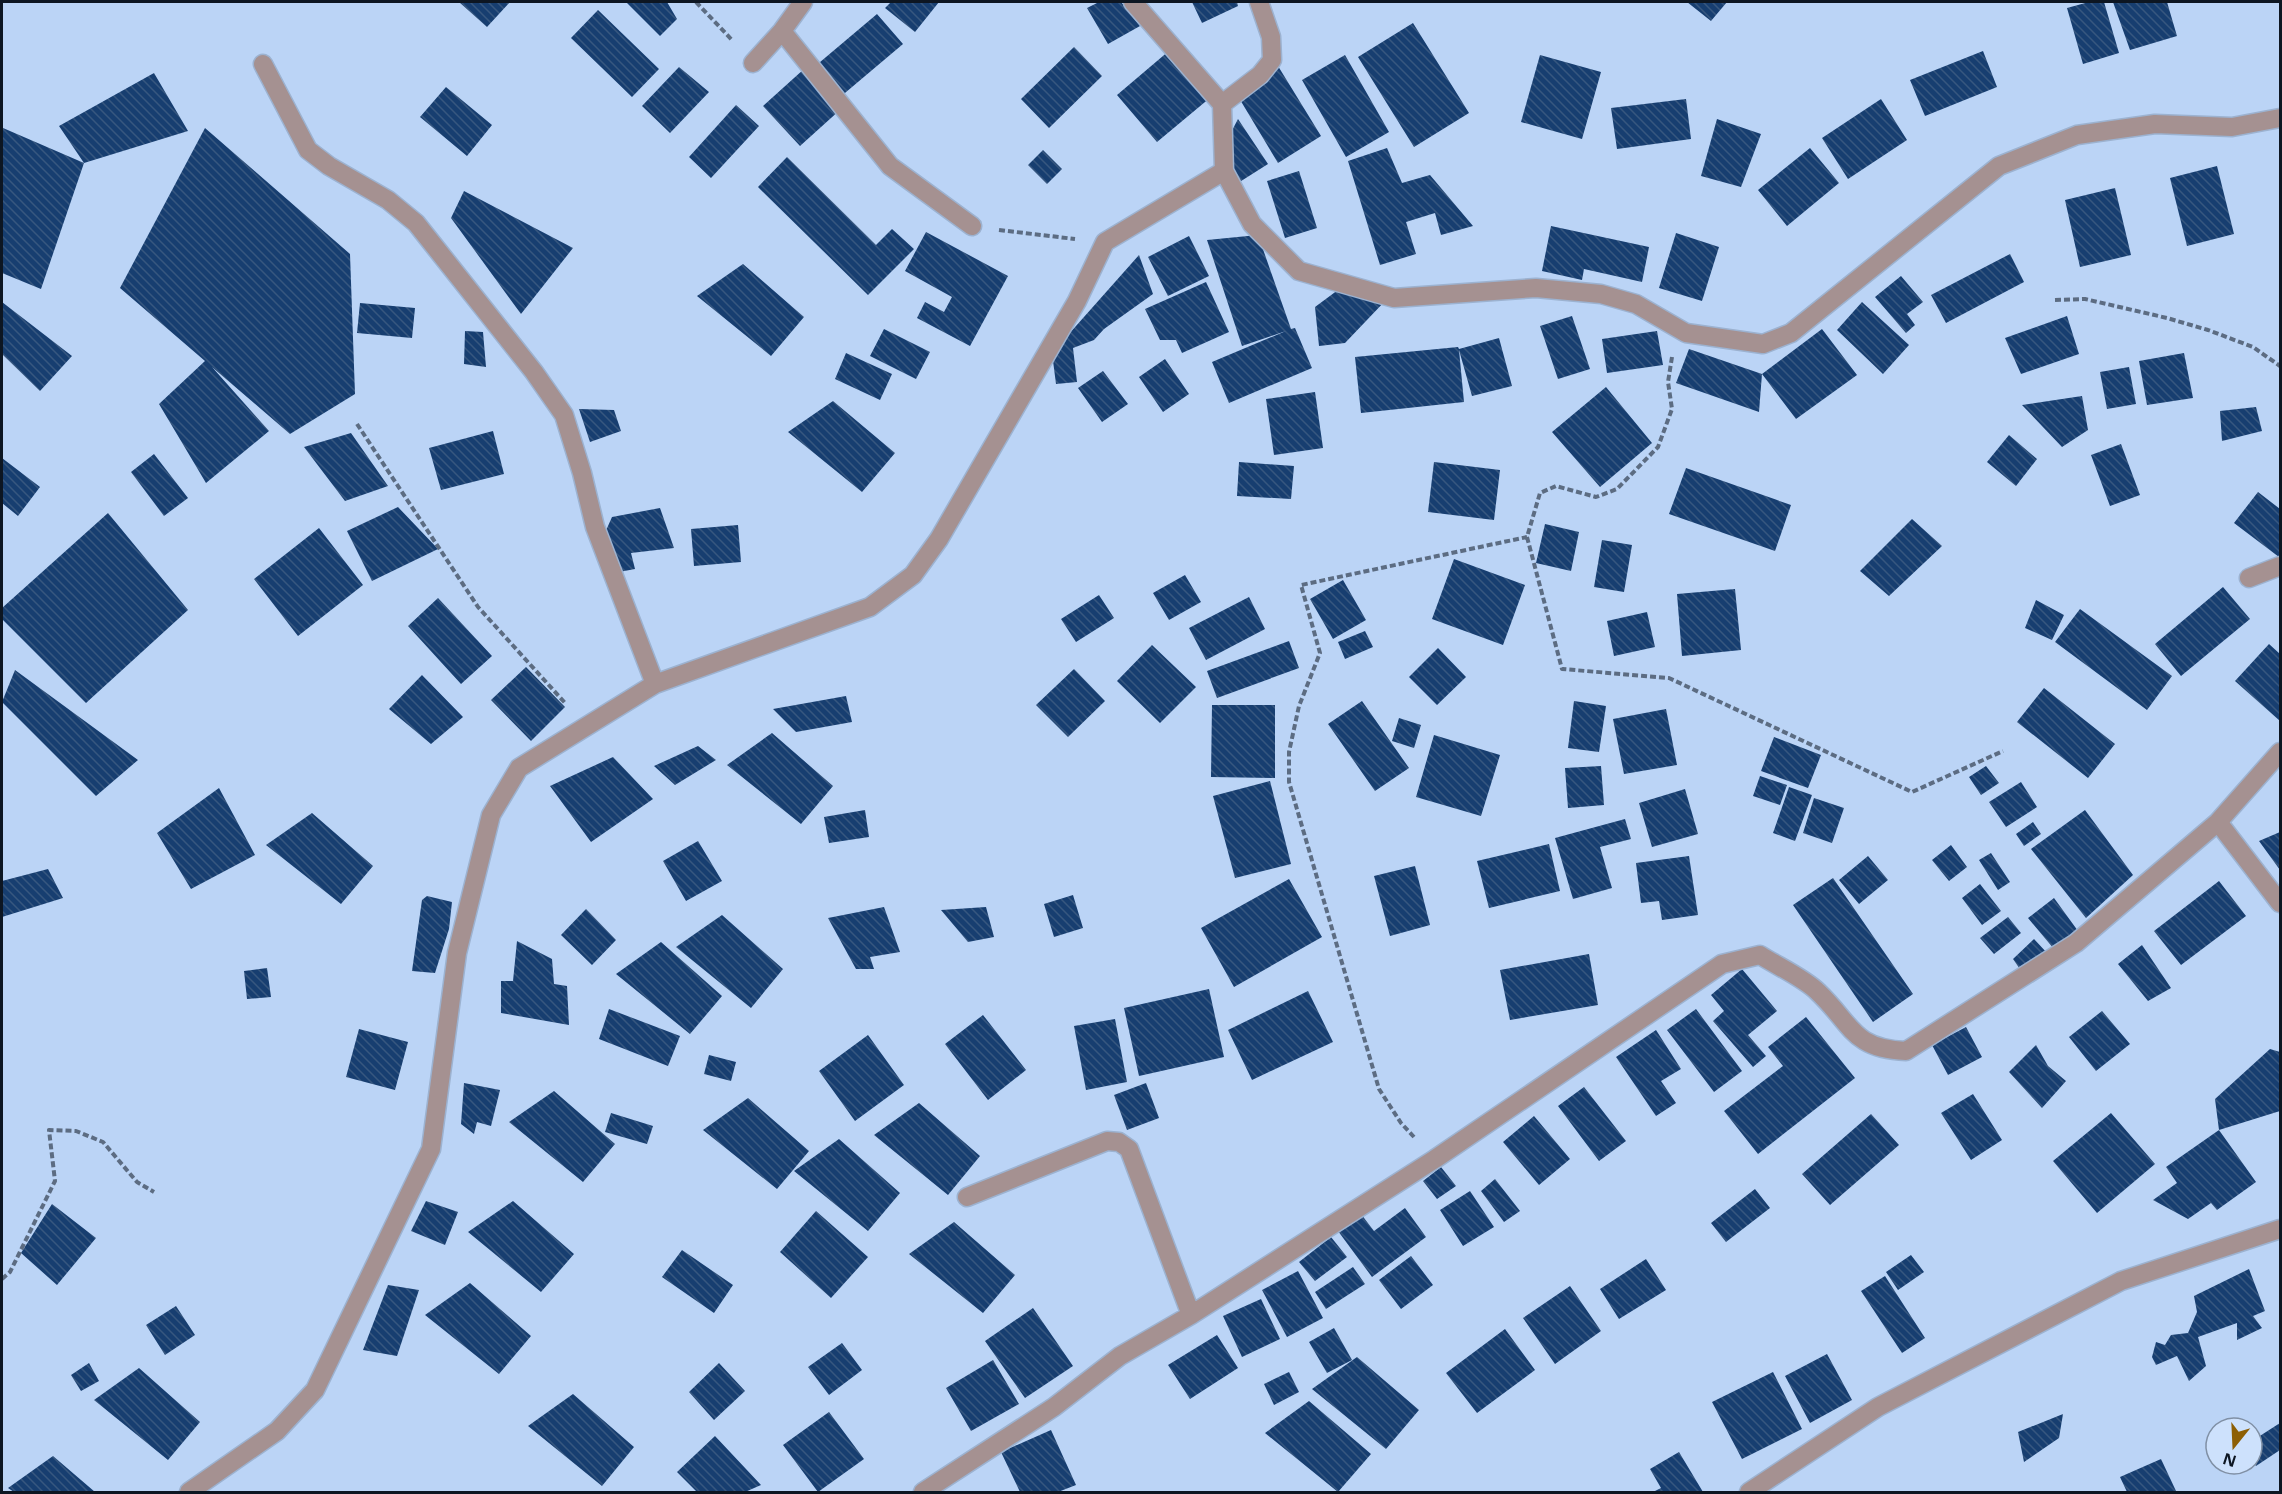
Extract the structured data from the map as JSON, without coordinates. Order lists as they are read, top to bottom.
{
  "north": "bottom"
}
